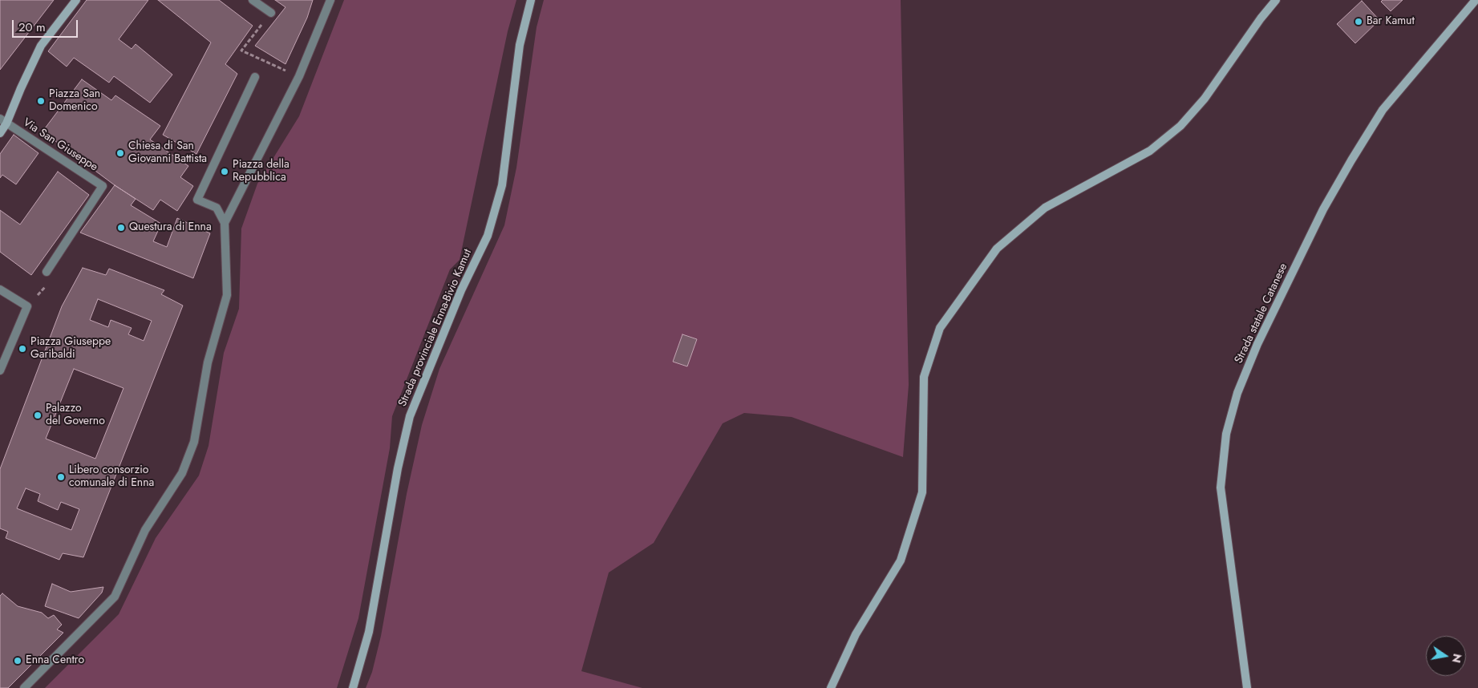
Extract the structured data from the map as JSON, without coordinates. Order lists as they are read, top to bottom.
{
  "streets": {
    "main road": ["Strada statale Catanese", "Strada provinciale Enna-Bivio Kamut"],
    "street": ["Via San Giuseppe"]
  },
  "places": [
    "Bar Kamut",
    "Piazza San Domenico",
    "Chiesa di San Giovanni Battista",
    "Piazza della Repubblica",
    "Questura di Enna",
    "Piazza Giuseppe Garibaldi",
    "Palazzo del Governo",
    "Libero consorzio comunale di Enna",
    "Enna Centro"
  ],
  "scale_bar": "20 m",
  "north": "right"
}
